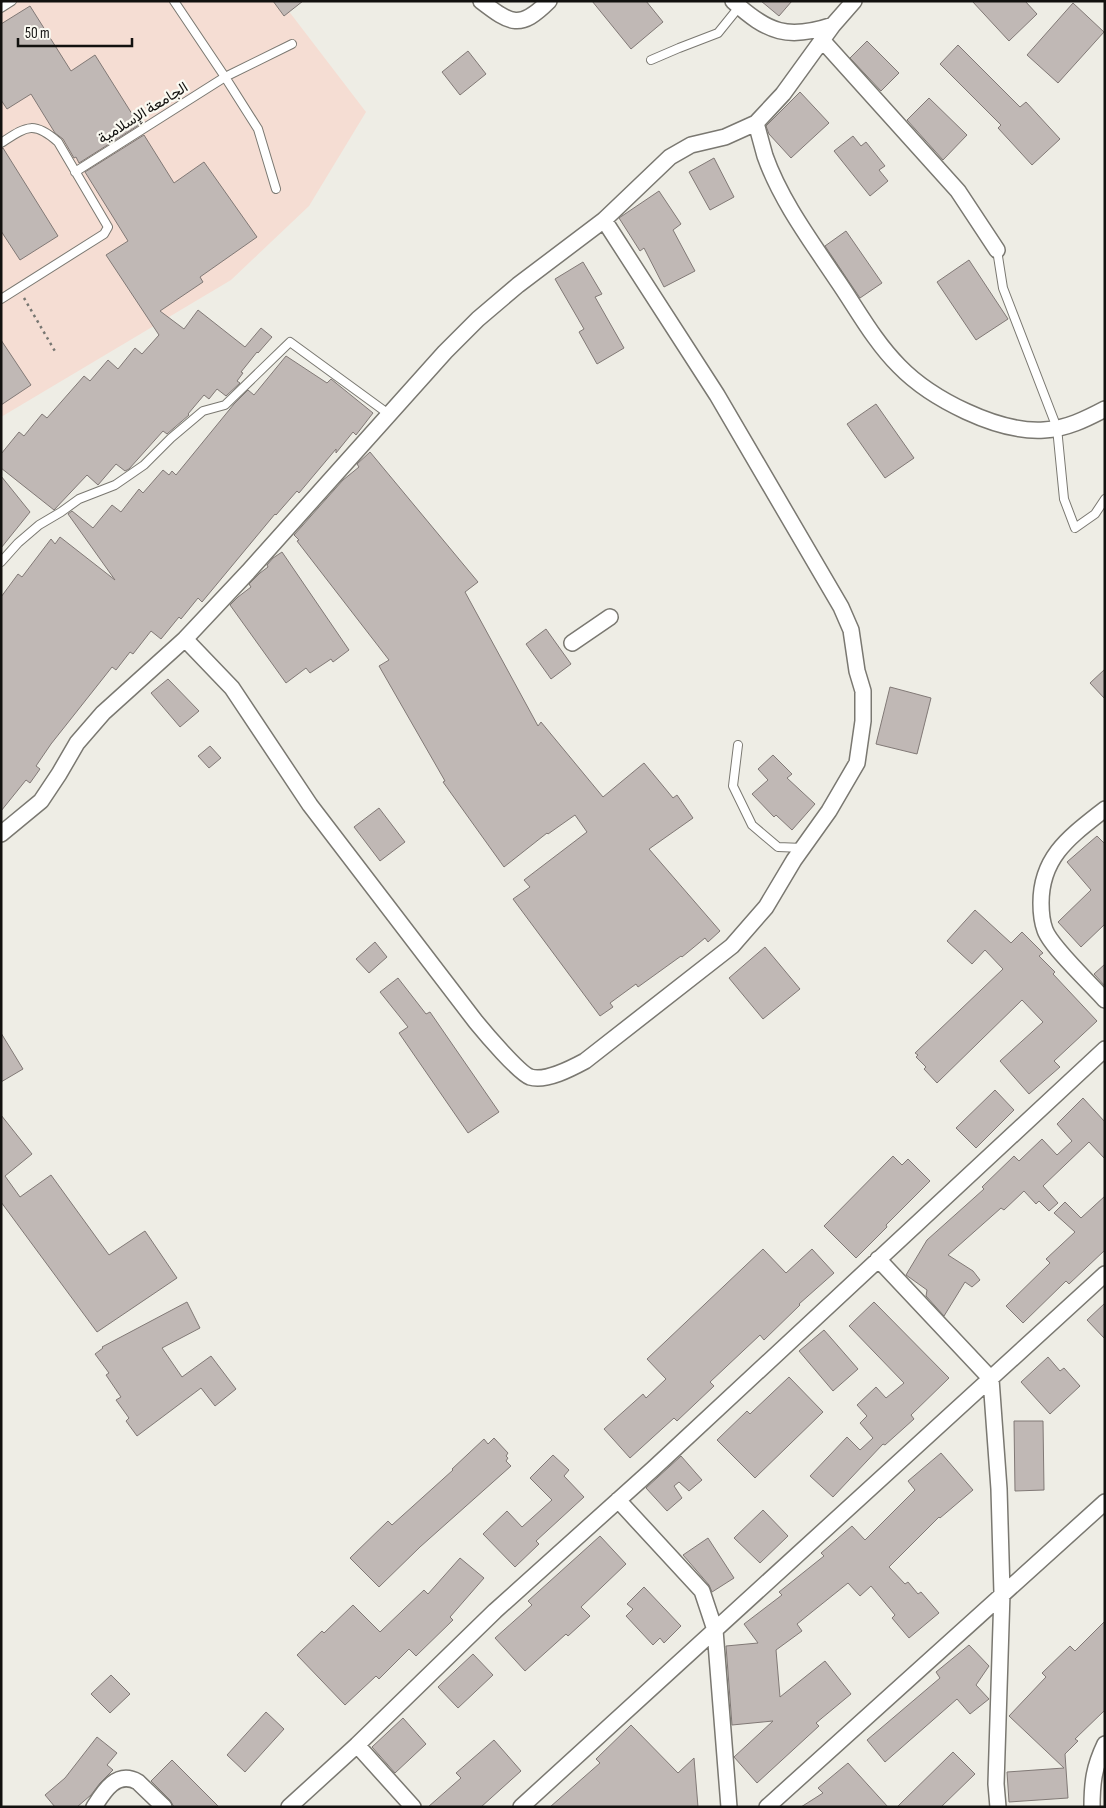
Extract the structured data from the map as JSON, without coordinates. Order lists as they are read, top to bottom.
{
  "streets": {
    "lane": ["الجامعة الإسلامية"]
  },
  "scale_bar": "50 m"
}
